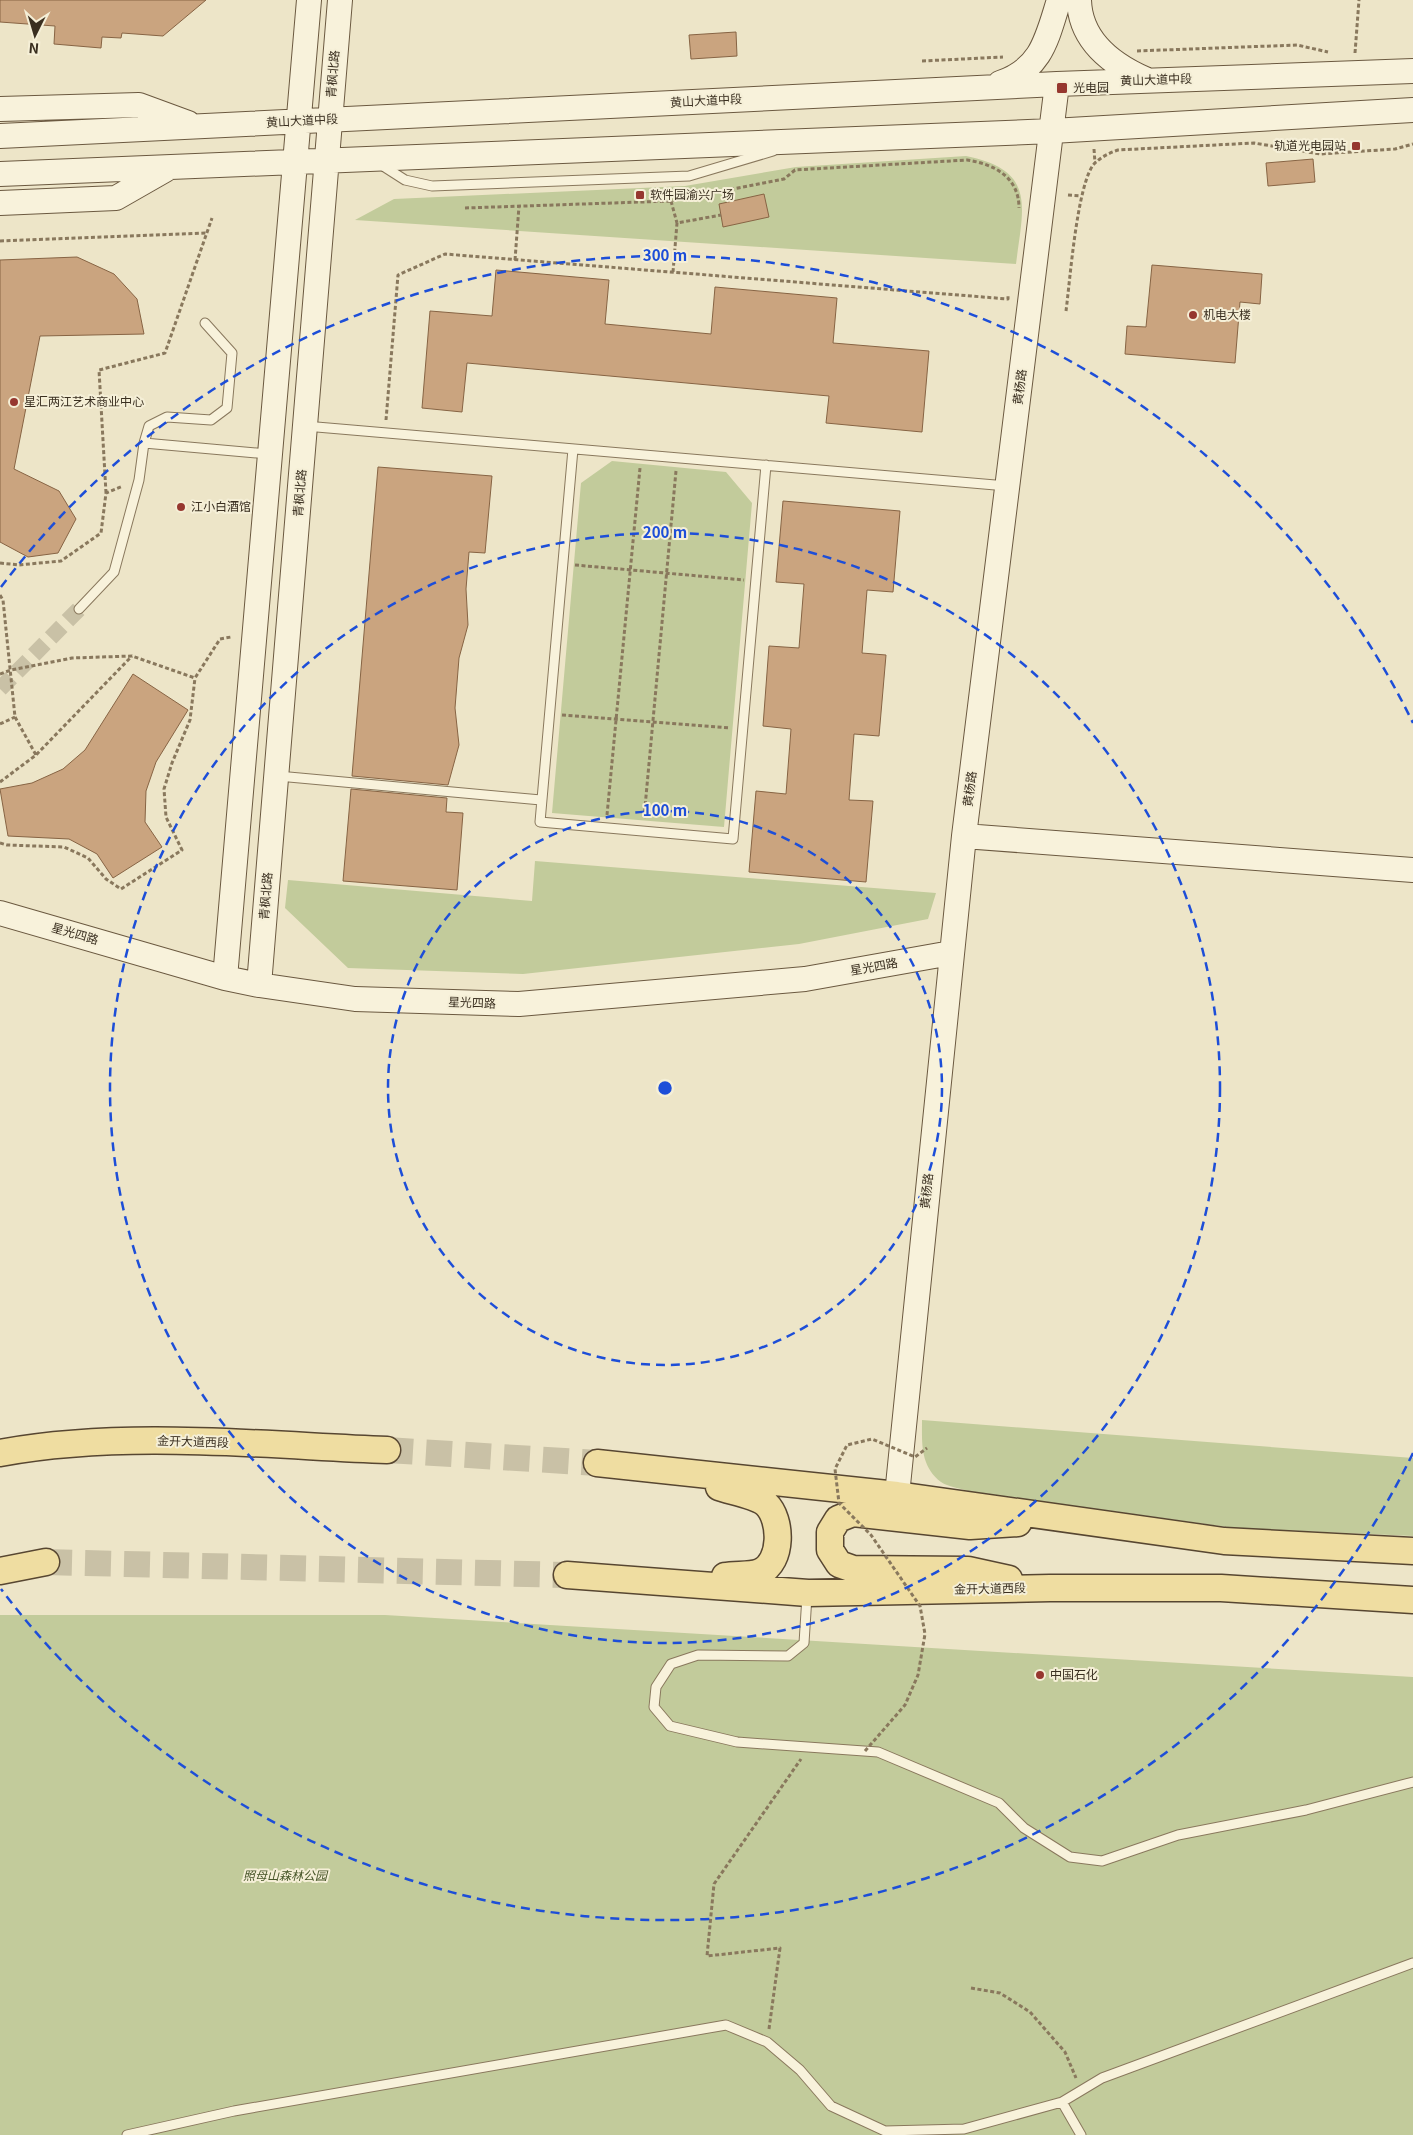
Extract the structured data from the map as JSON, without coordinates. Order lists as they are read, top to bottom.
{
  "streets": {
    "main road": ["金开大道西段"],
    "street": [
      "青枫北路",
      "黄山大道中段",
      "黄杨路",
      "星光四路"
    ]
  },
  "crossings": [
    ["青枫北路", "黄山大道中段"],
    ["青枫北路", "星光四路"],
    ["黄山大道中段", "黄杨路"],
    ["黄杨路", "星光四路"]
  ],
  "parks": ["照母山森林公园"],
  "places": {
    "transit": ["光电园", "轨道光电园站", "软件园渝兴广场"],
    "other": [
      "机电大楼",
      "星汇两江艺术商业中心",
      "江小白酒馆",
      "中国石化"
    ]
  },
  "north": "bottom",
  "rings": ["300 m", "200 m", "100 m"]
}
